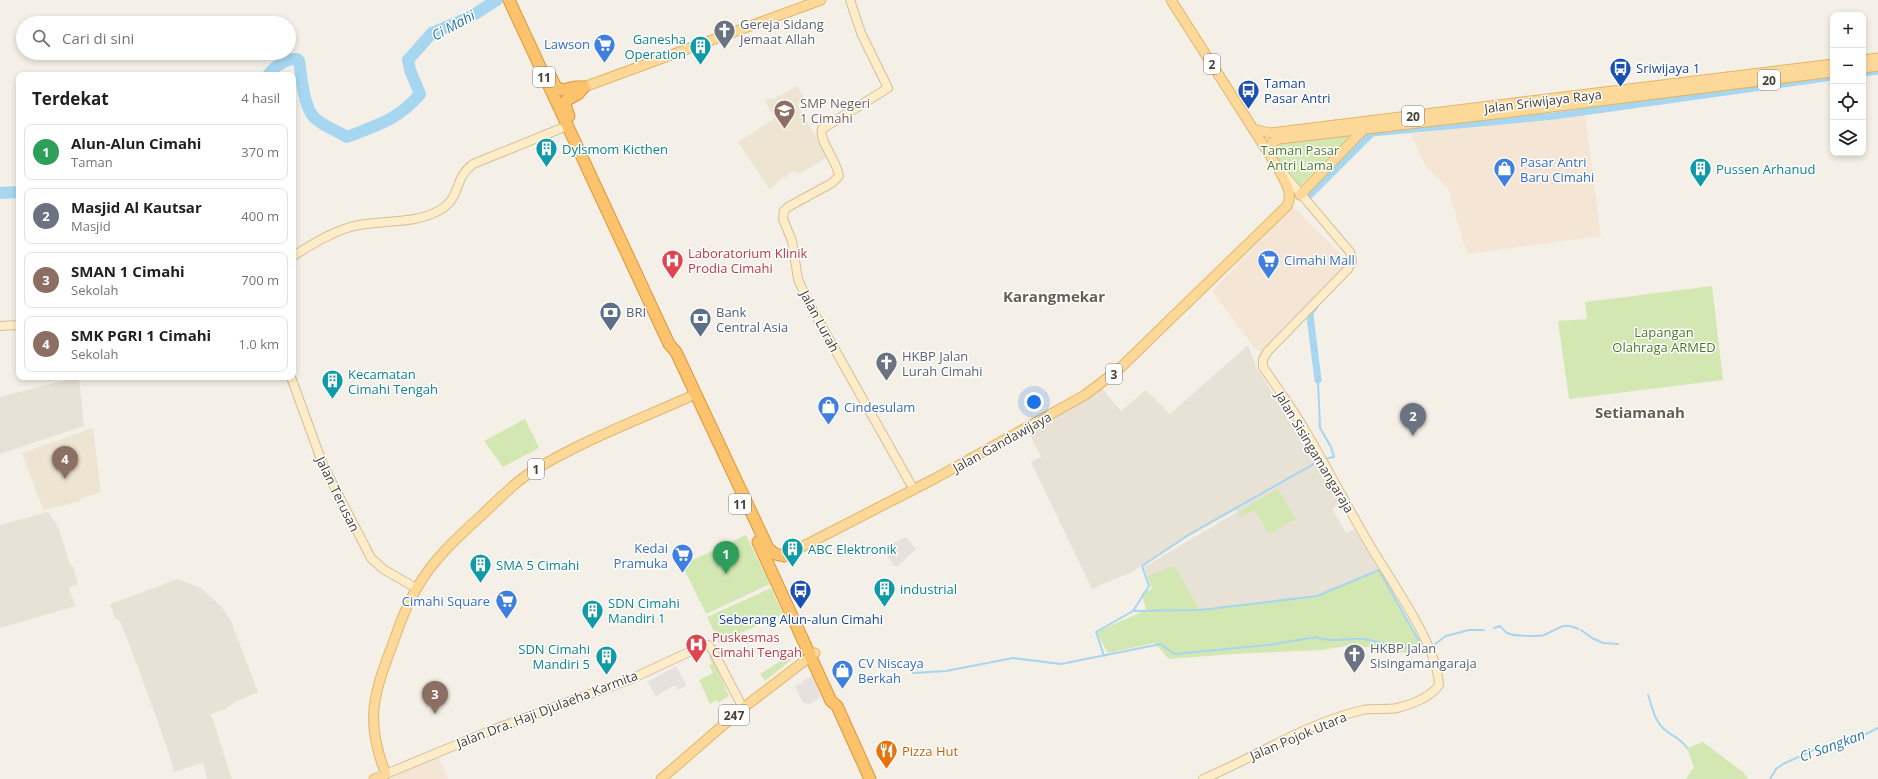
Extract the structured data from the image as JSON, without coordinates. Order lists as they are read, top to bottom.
{
  "streets": {
    "highway": ["11"],
    "main road": [
      "2",
      "20",
      "Jalan Sriwijaya Raya",
      "Jalan Lurah",
      "3",
      "Jalan Gandawijaya",
      "Jalan Sisingamangaraja",
      "1",
      "Jalan Terusan",
      "Jalan Dra. Haji Djulaeha Karmita",
      "247",
      "Jalan Pojok Utara"
    ]
  },
  "crossings": [
    ["2", "Jalan Sriwijaya Raya"],
    ["2", "Jalan Gandawijaya"],
    ["2", "Jalan Sisingamangaraja"],
    ["11", "Jalan Gandawijaya"],
    ["11", "1"],
    ["11", "247"],
    ["Jalan Lurah", "Jalan Gandawijaya"],
    ["Jalan Gandawijaya", "Jalan Sisingamangaraja"],
    ["Jalan Sisingamangaraja", "Jalan Pojok Utara"],
    ["1", "Jalan Terusan"],
    ["1", "Jalan Dra. Haji Djulaeha Karmita"],
    ["Jalan Dra. Haji Djulaeha Karmita", "247"]
  ],
  "districts": ["Karangmekar", "Setiamanah"],
  "water": ["Ci Mahi", "Ci Sangkan"],
  "parks": ["Taman Pasar Antri Lama", "Lapangan Olahraga ARMED"],
  "places": {
    "church": ["Gereja Sidang Jemaat Allah", "HKBP Jalan Lurah Cimahi", "HKBP Jalan Sisingamangaraja"],
    "supermarket": [
      "Lawson",
      "Cimahi Mall",
      "Kedai Pramuka",
      "Cimahi Square"
    ],
    "building": [
      "Ganesha Operation",
      "Dylsmom Kicthen",
      "Pussen Arhanud",
      "Kecamatan Cimahi Tengah",
      "ABC Elektronik",
      "SMA 5 Cimahi",
      "industrial",
      "SDN Cimahi Mandiri 1",
      "SDN Cimahi Mandiri 5"
    ],
    "bus stop": ["Sriwijaya 1", "Taman Pasar Antri", "Seberang Alun-alun Cimahi"],
    "school or university": ["SMP Negeri 1 Cimahi"],
    "shop": ["Pasar Antri Baru Cimahi", "Cindesulam", "CV Niscaya Berkah"],
    "hospital": ["Laboratorium Klinik Prodia Cimahi", "Puskesmas Cimahi Tengah"],
    "bank": ["BRI", "Bank Central Asia"],
    "restaurant": ["Pizza Hut"]
  },
  "page": {
    "map_buttons": ["+", "−"],
    "search": "Cari di sini",
    "heading": ["Terdekat", "4 hasil"],
    "list": [
      {
        "mark": "1",
        "name": "Alun-Alun Cimahi",
        "note": "Taman",
        "value": "370 m"
      },
      {
        "mark": "2",
        "name": "Masjid Al Kautsar",
        "note": "Masjid",
        "value": "400 m"
      },
      {
        "mark": "3",
        "name": "SMAN 1 Cimahi",
        "note": "Sekolah",
        "value": "700 m"
      },
      {
        "mark": "4",
        "name": "SMK PGRI 1 Cimahi",
        "note": "Sekolah",
        "value": "1.0 km"
      }
    ],
    "pins": [
      "2",
      "4",
      "1",
      "3"
    ]
  }
}
